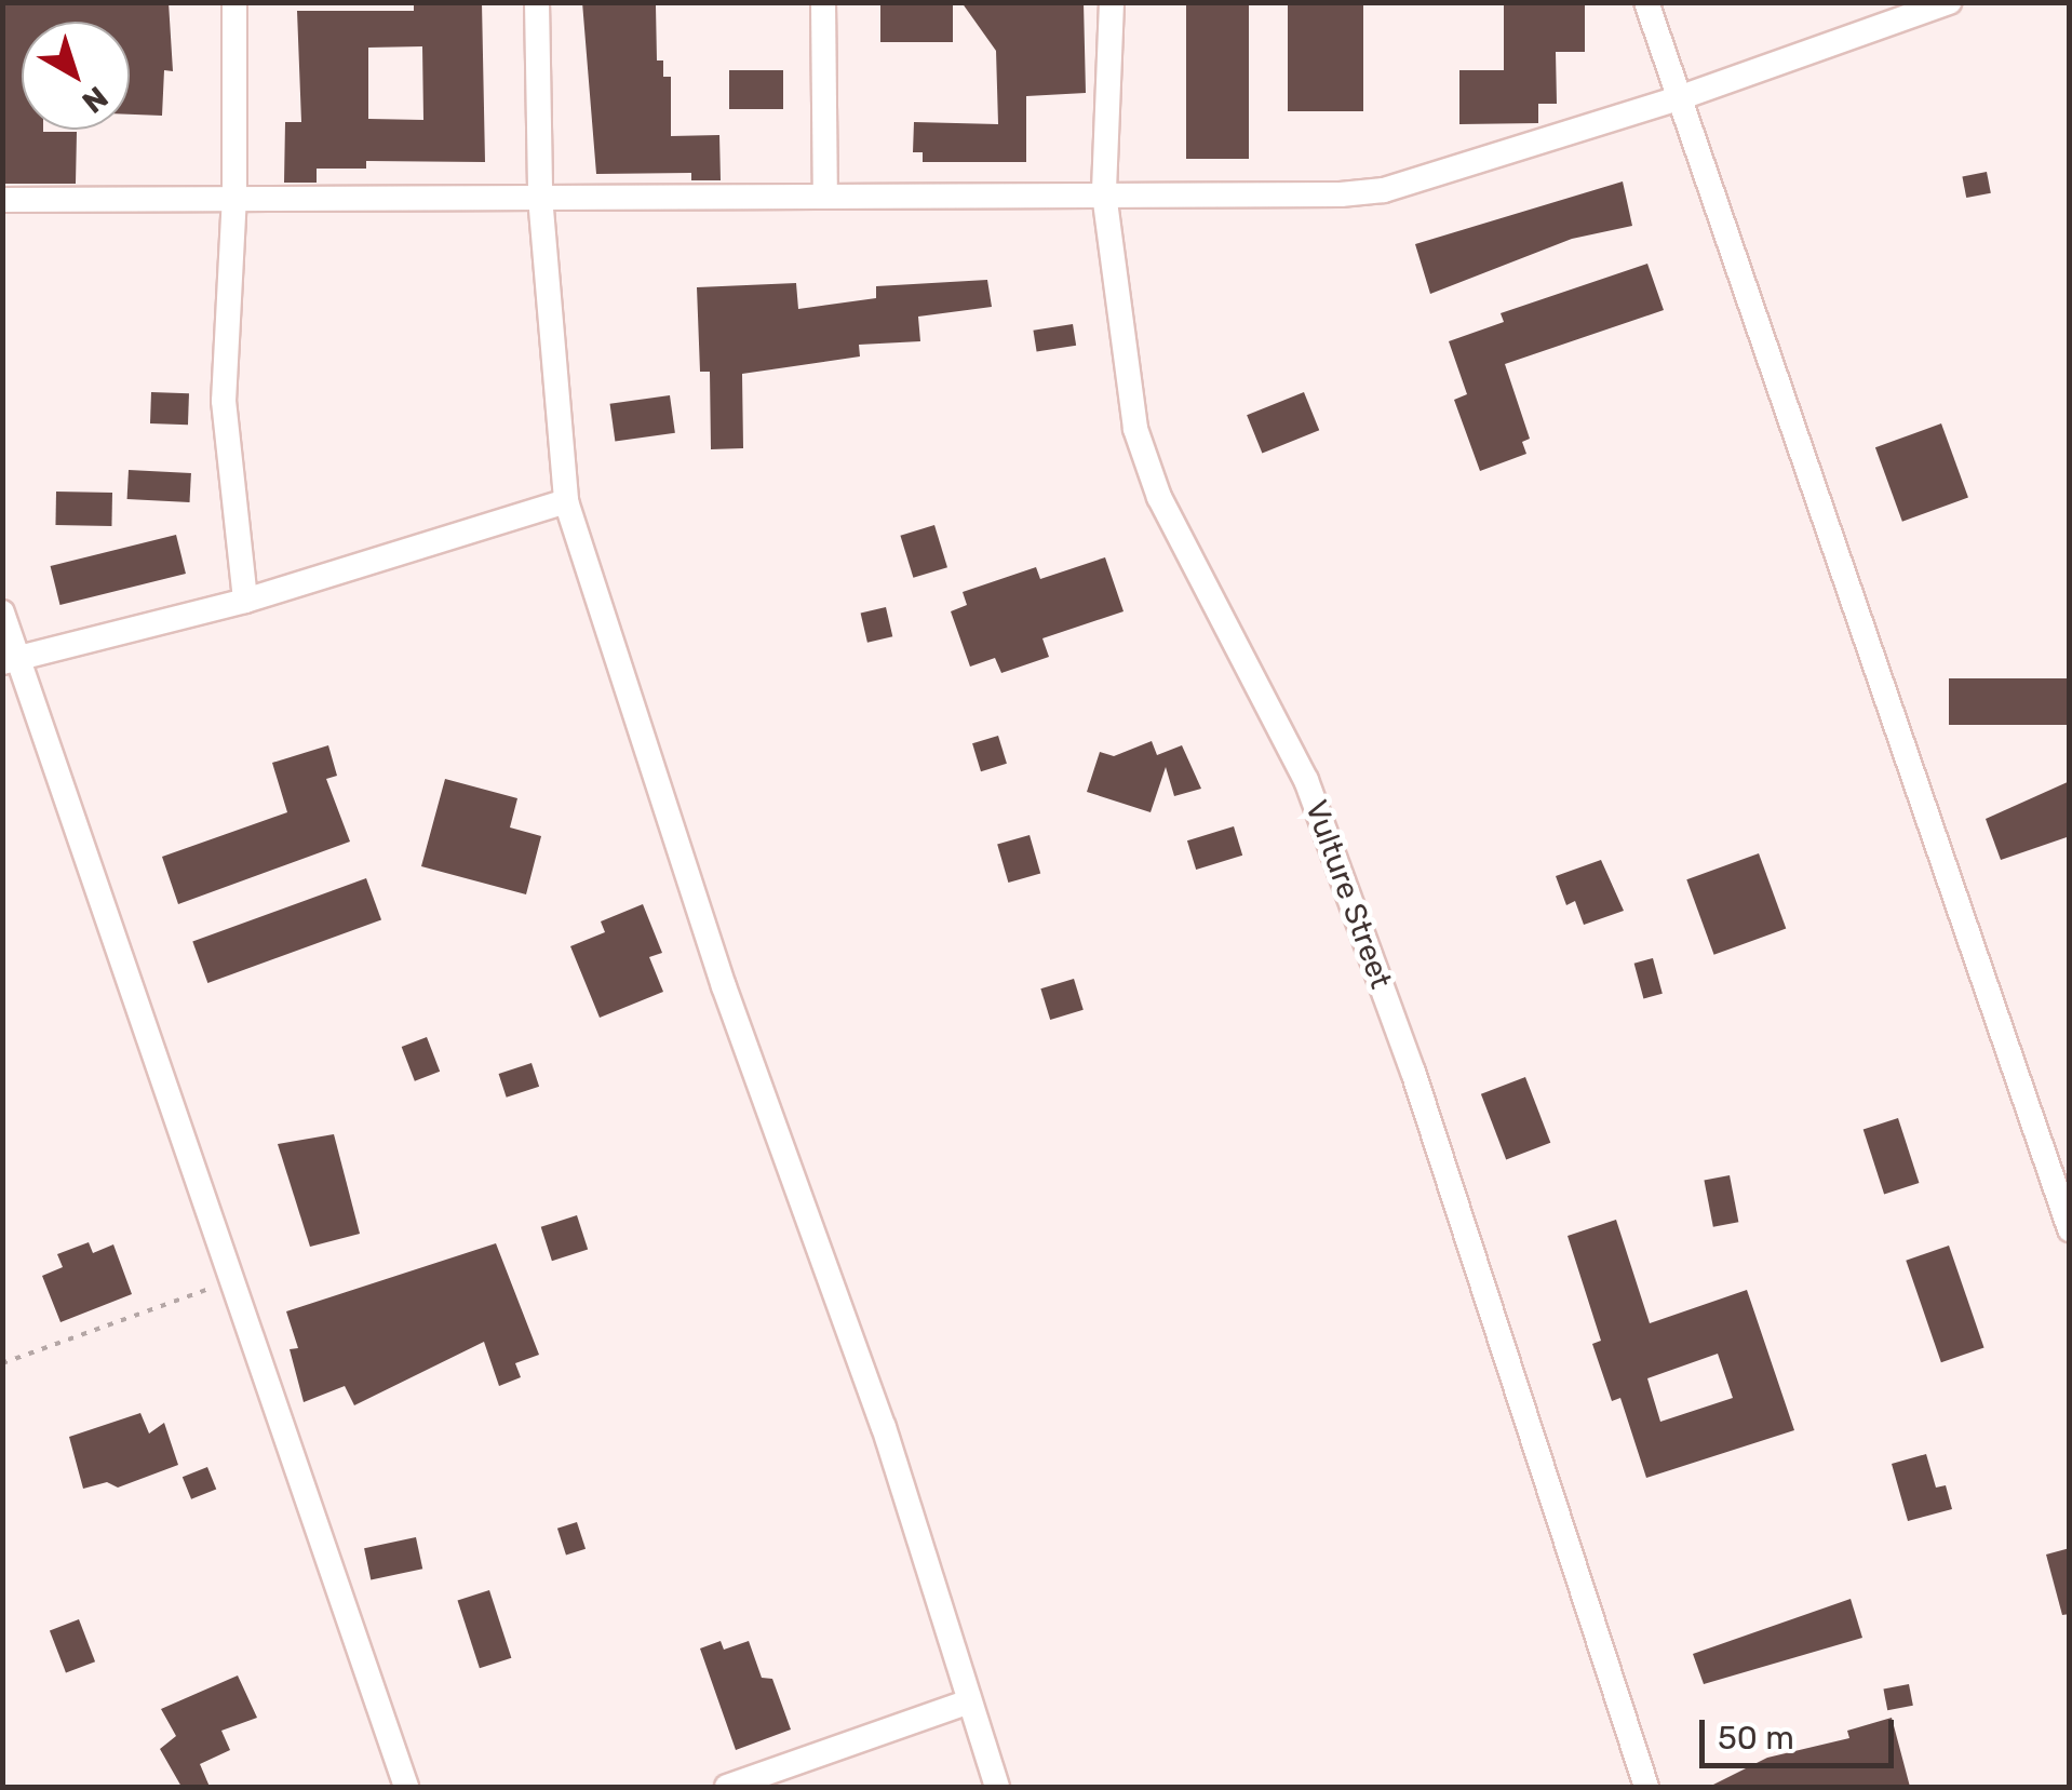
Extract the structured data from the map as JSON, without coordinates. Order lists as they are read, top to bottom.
{
  "streets": {
    "street": ["Vulture Street"]
  },
  "scale_bar": "50 m",
  "north": "bottom right"
}
